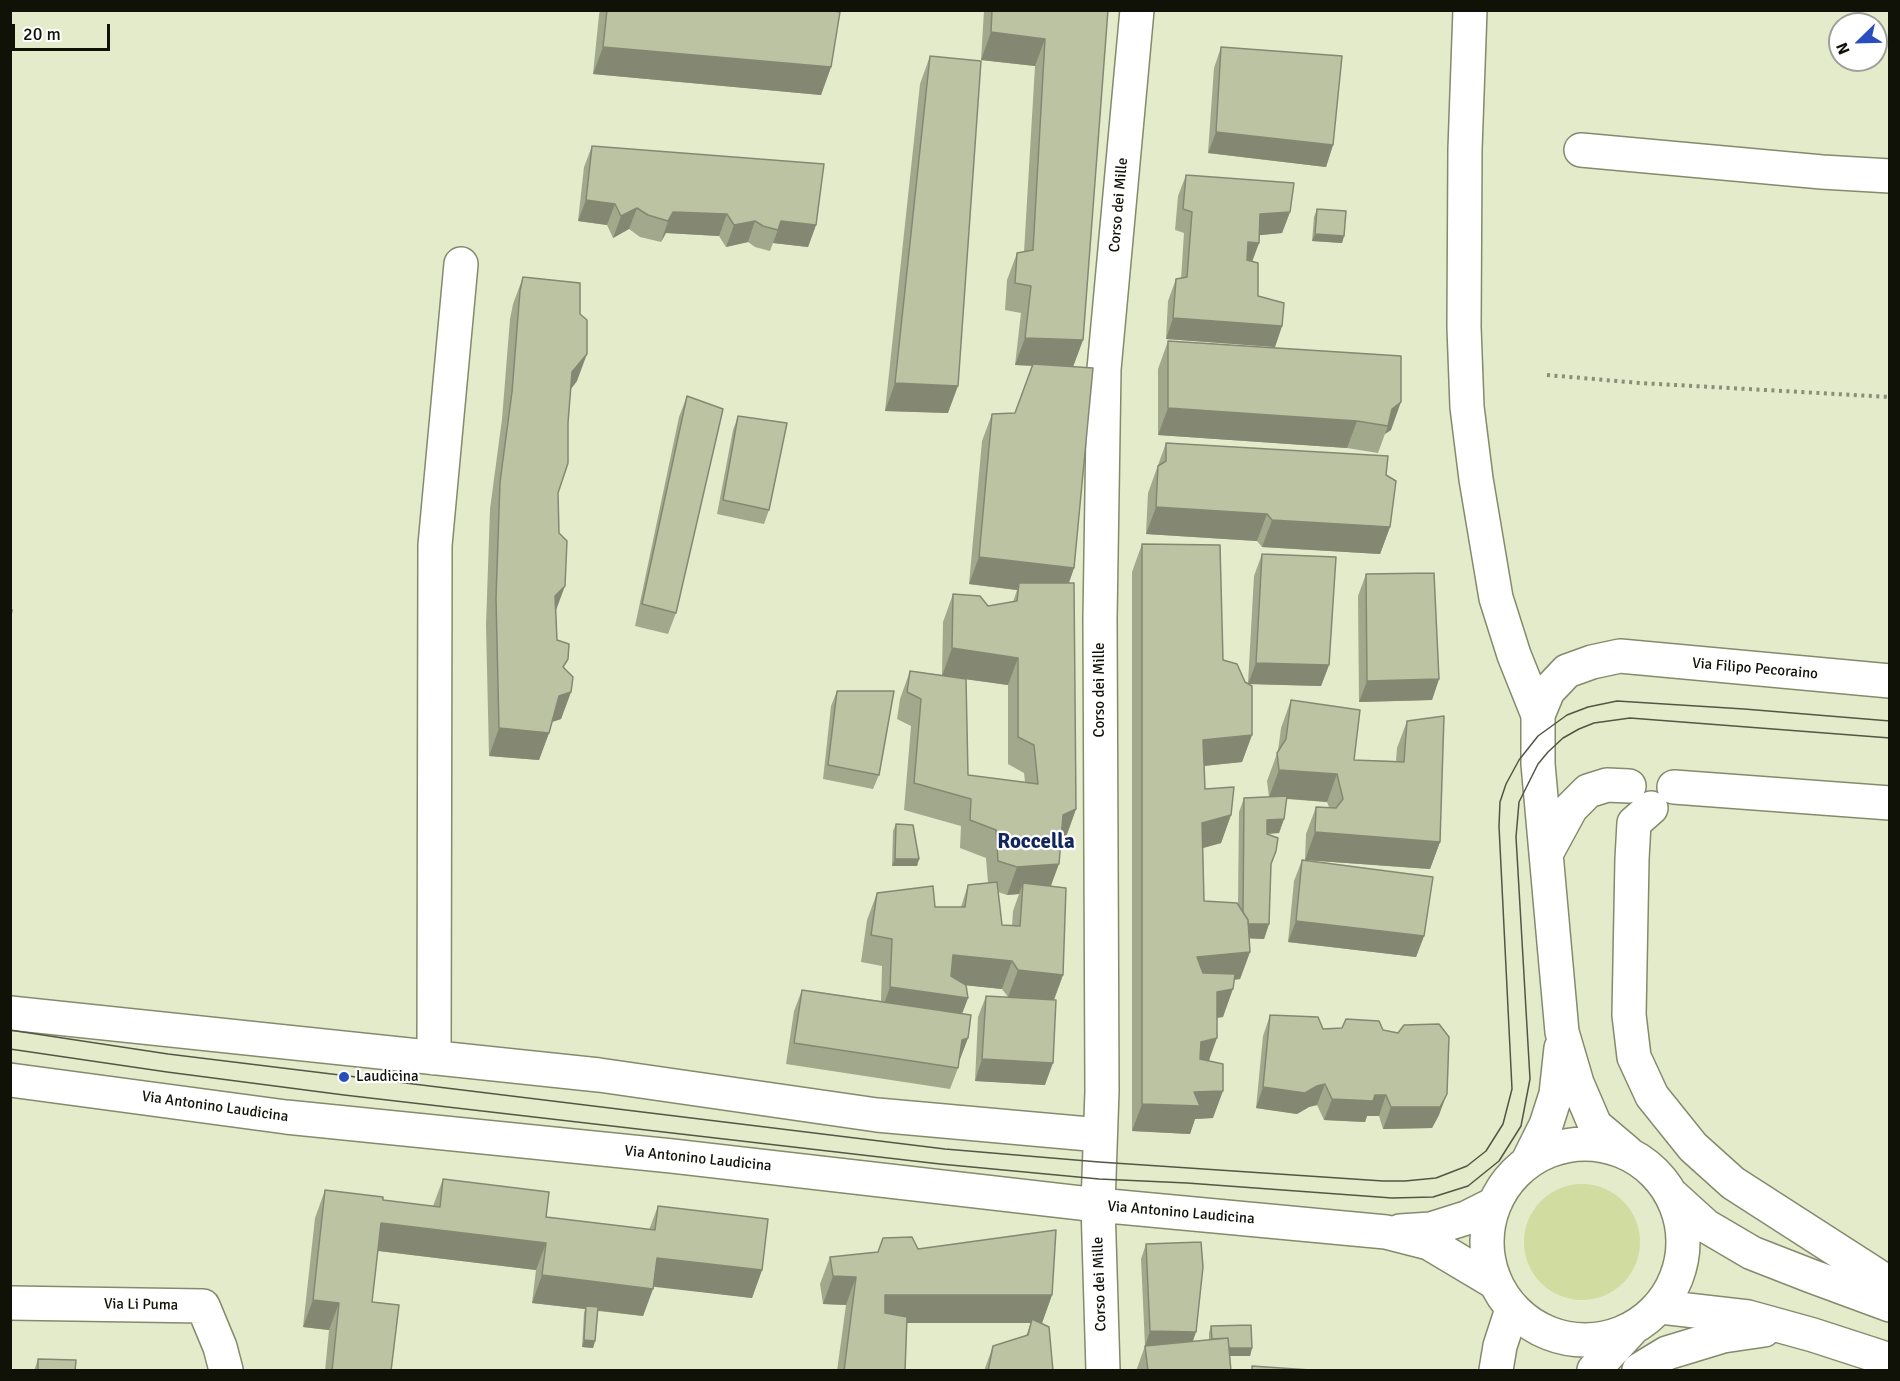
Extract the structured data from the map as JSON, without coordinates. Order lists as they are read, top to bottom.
{
  "streets": {
    "street": [
      "Corso dei Mille",
      "Via Filipo Pecoraino",
      "Via Antonino Laudicina",
      "Via Li Puma"
    ]
  },
  "crossings": [
    ["Corso dei Mille", "Via Antonino Laudicina"]
  ],
  "districts": ["Roccella"],
  "places": ["Laudicina"],
  "scale_bar": "20 m",
  "north": "bottom left"
}
